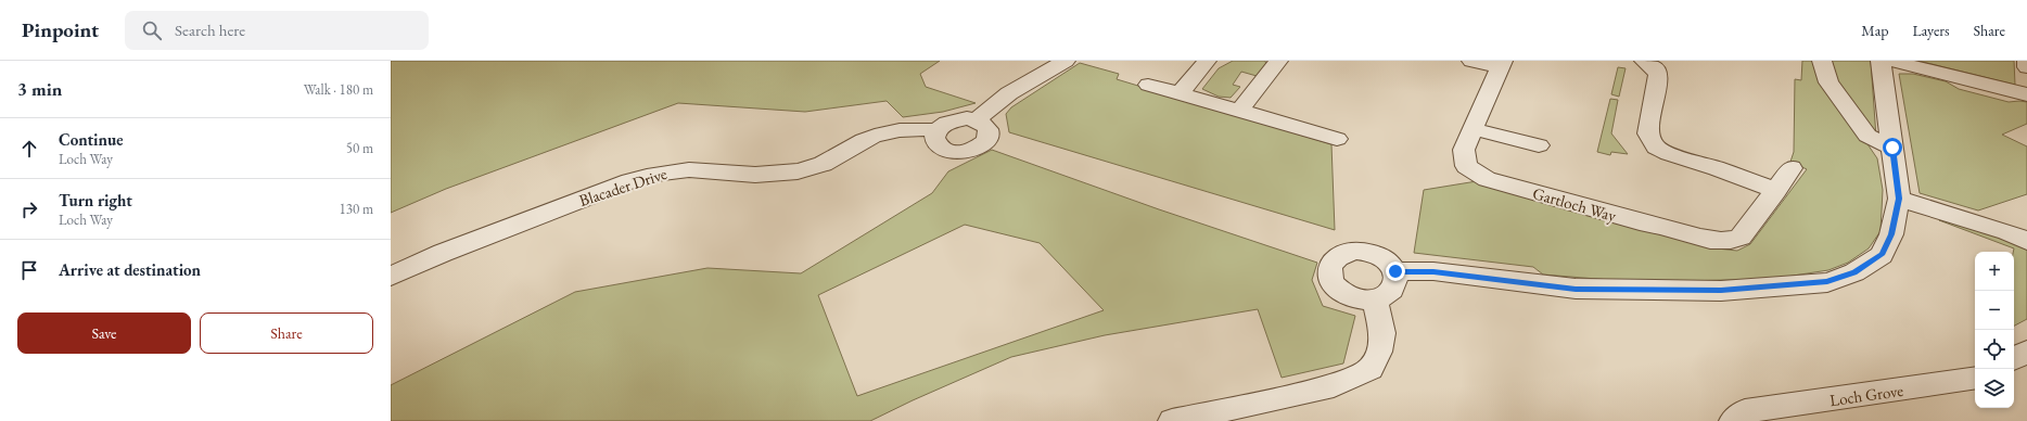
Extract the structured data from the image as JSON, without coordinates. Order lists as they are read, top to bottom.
{
  "streets": {
    "street": ["Blacader Drive", "Gartloch Way", "Loch Grove"]
  },
  "page": {
    "header": "Pinpoint",
    "search": "Search here",
    "nav": ["Map", "Layers", "Share"],
    "heading": ["3 min", "Walk · 180 m"],
    "list": [
      ["Continue", "Loch Way", "50 m"],
      ["Turn right", "Loch Way", "130 m"],
      "Arrive at destination"
    ],
    "map_buttons": ["+", "−"],
    "buttons": ["Save", "Share"]
  }
}
